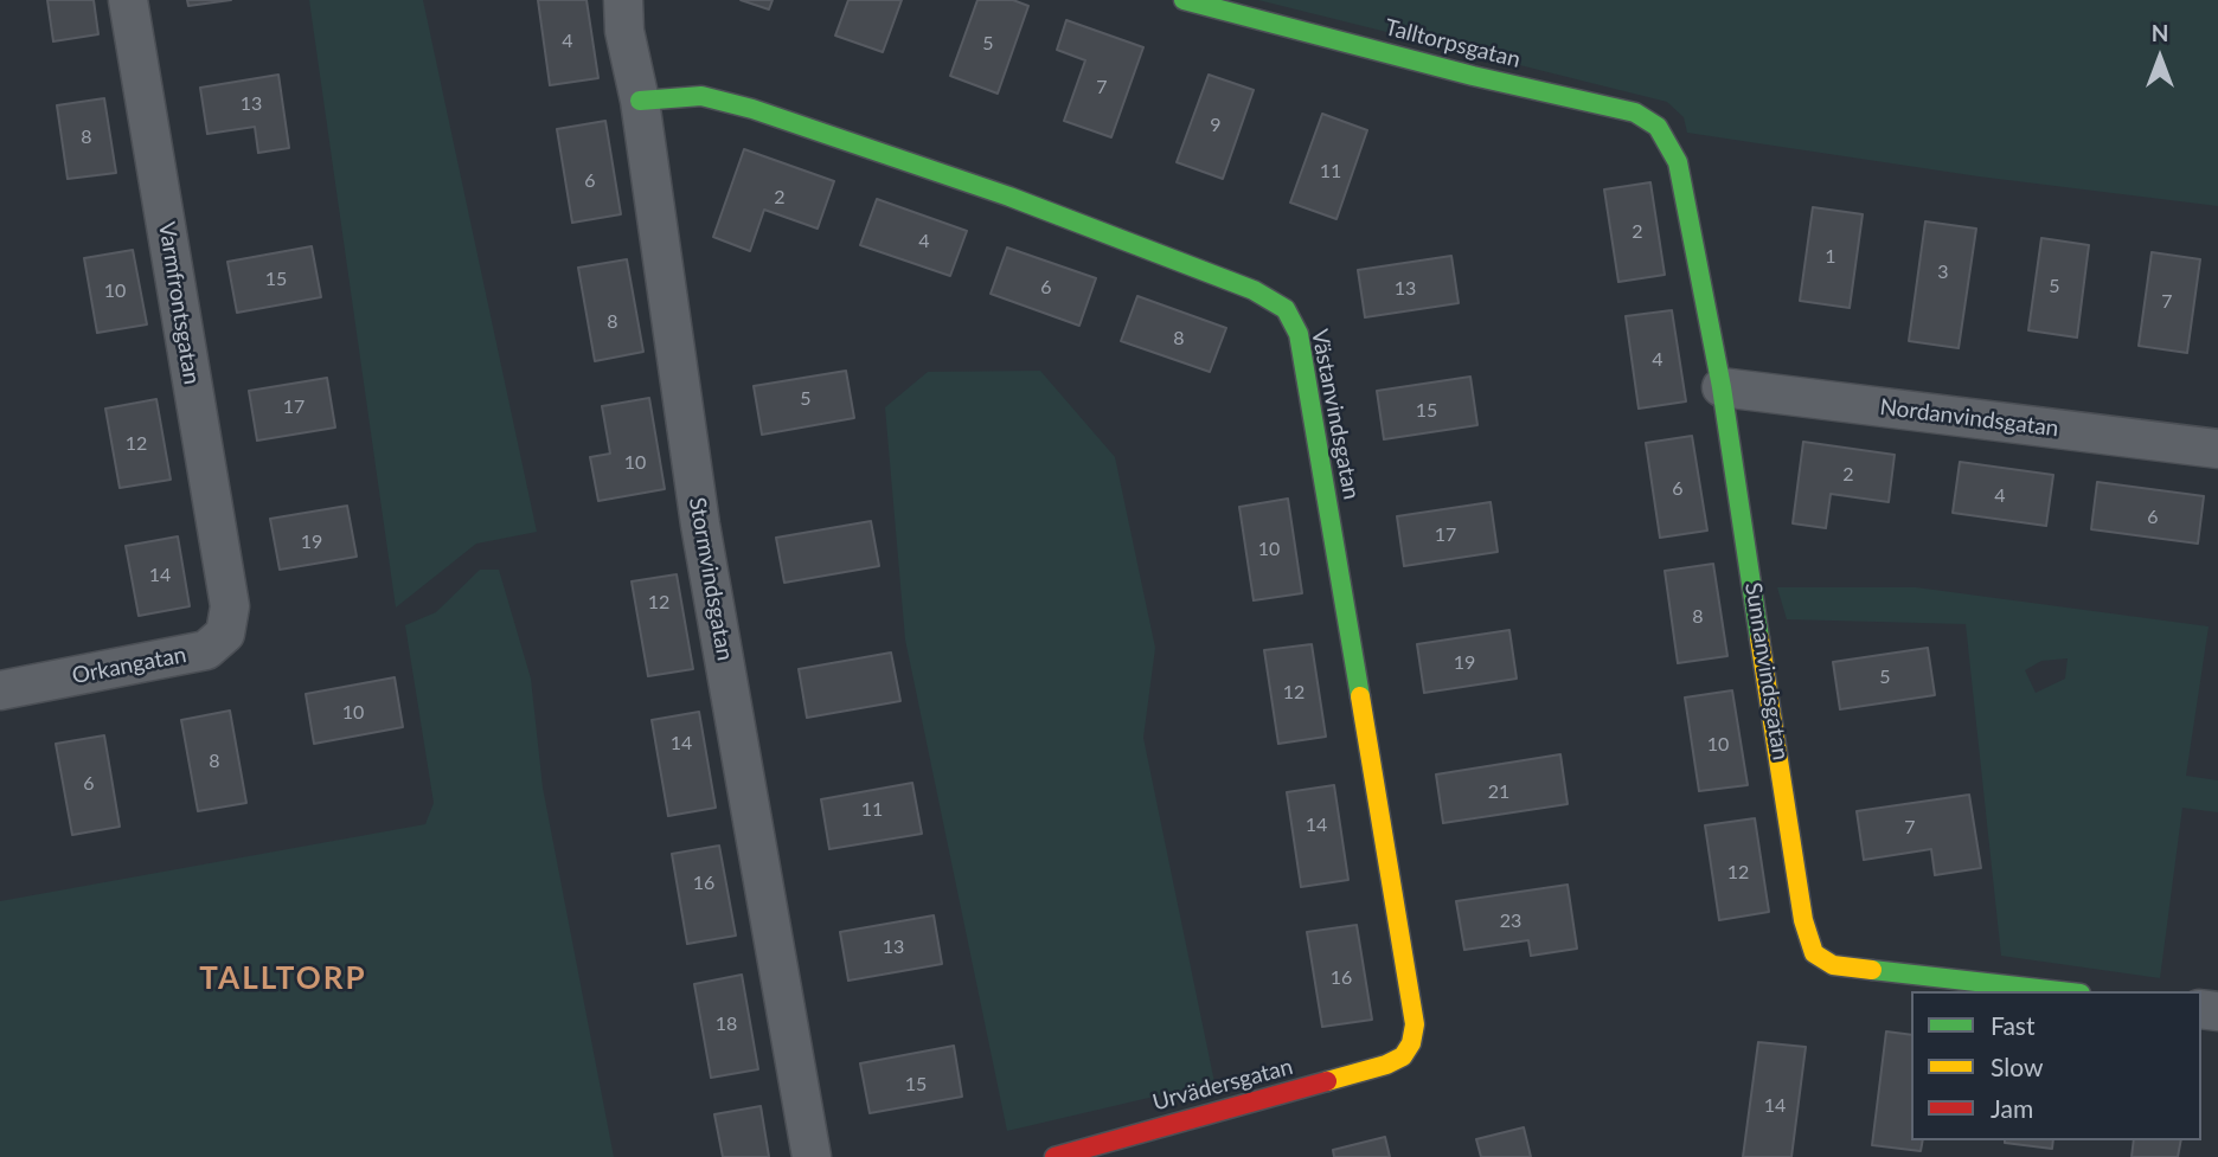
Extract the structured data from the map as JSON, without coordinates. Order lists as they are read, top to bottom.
{
  "streets": {
    "street": [
      "Talltorpsgatan",
      "Varmfrontsgatan",
      "Västanvindsgatan",
      "Nordanvindsgatan",
      "Stormvindsgatan",
      "Orkangatan",
      "Sunnanvindsgatan",
      "Urvädersgatan"
    ]
  },
  "crossings": [
    ["Talltorpsgatan", "Sunnanvindsgatan"],
    ["Varmfrontsgatan", "Orkangatan"],
    ["Västanvindsgatan", "Stormvindsgatan"],
    ["Västanvindsgatan", "Urvädersgatan"],
    ["Nordanvindsgatan", "Sunnanvindsgatan"]
  ],
  "districts": ["TALLTORP"],
  "house_numbers": [
    "4",
    "5",
    "7",
    "13",
    "9",
    "8",
    "11",
    "6",
    "2",
    "2",
    "4",
    "1",
    "3",
    "15",
    "5",
    "6",
    "13",
    "10",
    "7",
    "8",
    "8",
    "4",
    "5",
    "17",
    "15",
    "12",
    "10",
    "2",
    "6",
    "4",
    "6",
    "17",
    "19",
    "10",
    "14",
    "12",
    "8",
    "19",
    "5",
    "12",
    "10",
    "14",
    "10",
    "8",
    "6",
    "21",
    "11",
    "14",
    "7",
    "12",
    "16",
    "23",
    "13",
    "16",
    "18",
    "15",
    "14"
  ],
  "legend": ["Fast", "Slow", "Jam"],
  "north": "top"
}
